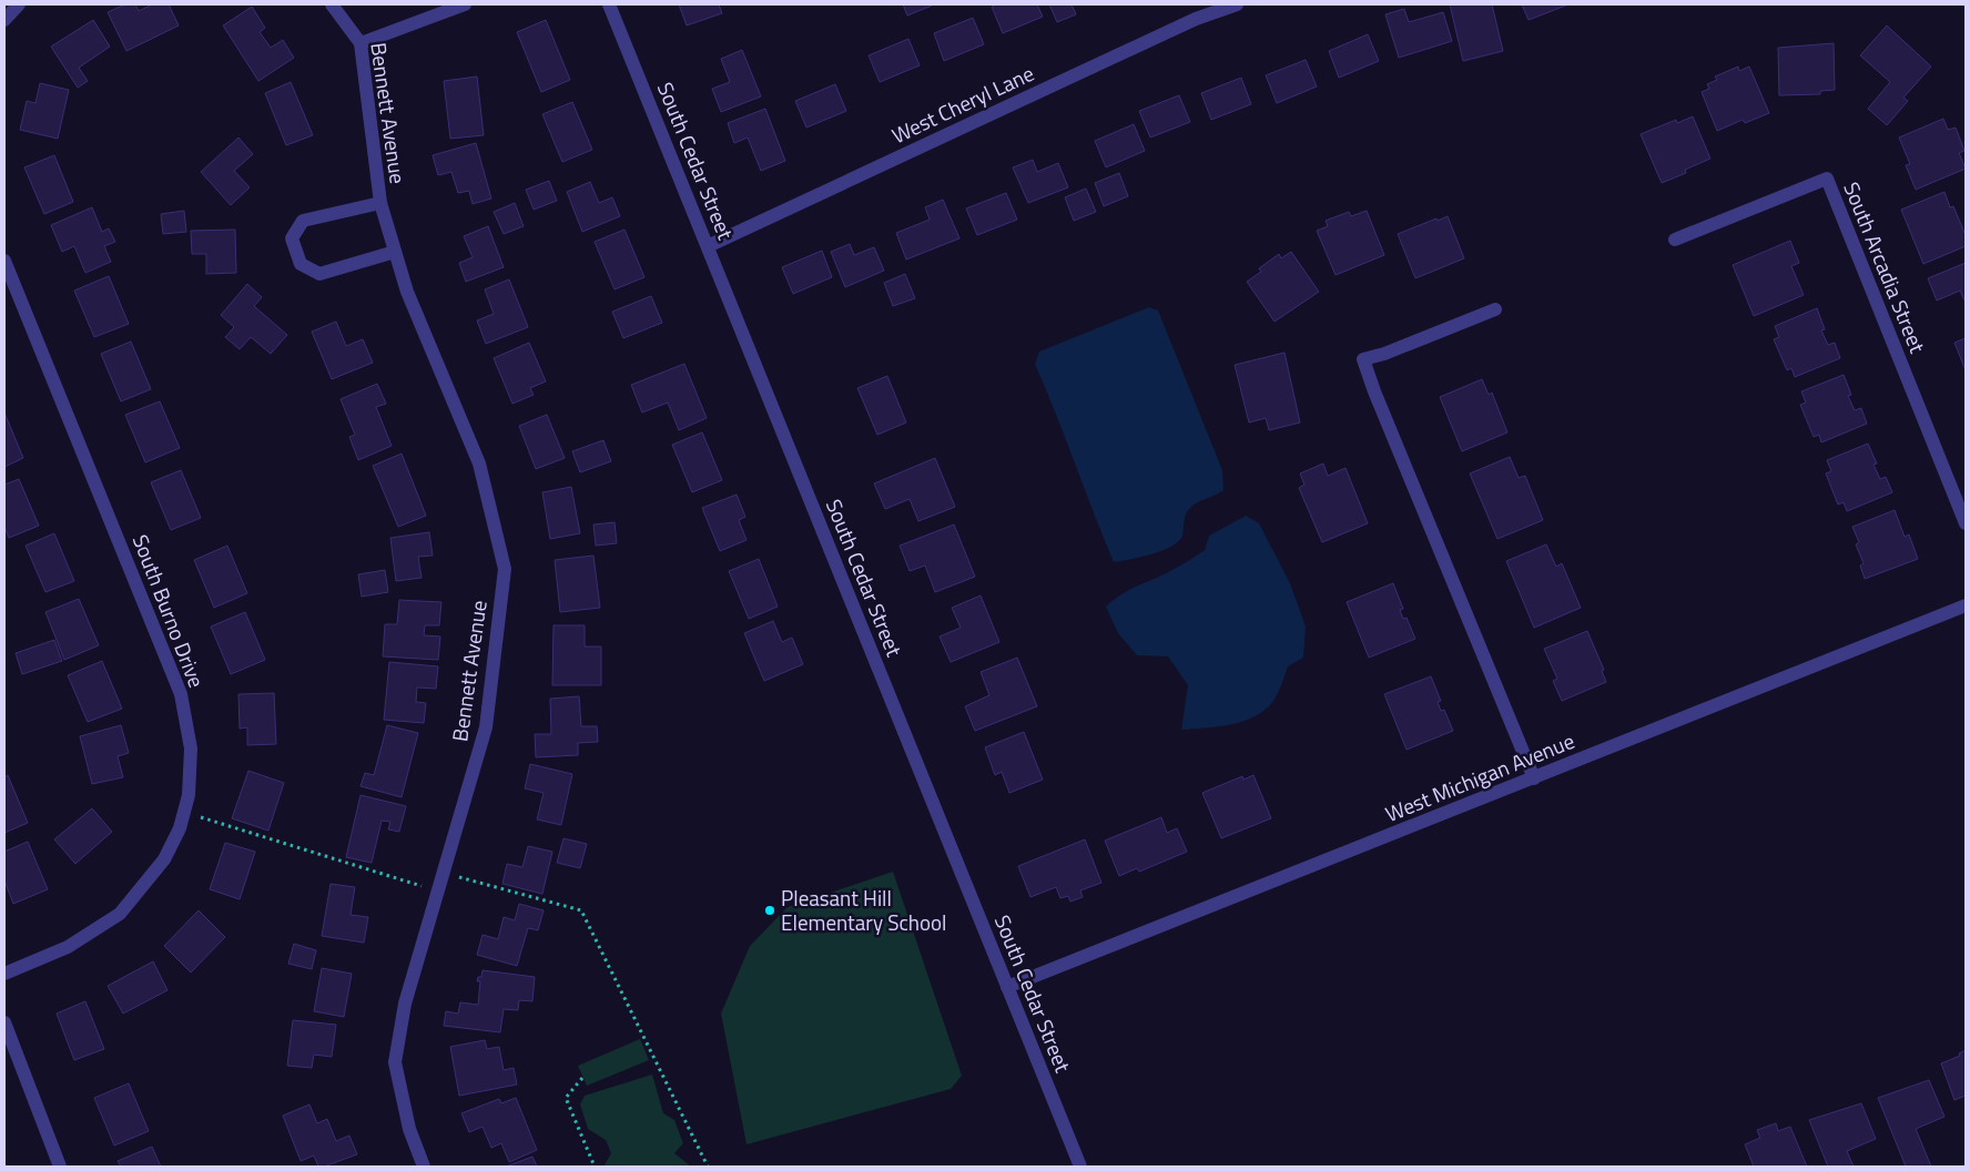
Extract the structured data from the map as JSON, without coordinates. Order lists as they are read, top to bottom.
{
  "streets": {
    "street": [
      "West Cheryl Lane",
      "Bennett Avenue",
      "South Cedar Street",
      "South Arcadia Street",
      "South Burno Drive",
      "West Michigan Avenue"
    ]
  },
  "crossings": [
    ["West Cheryl Lane", "South Cedar Street"],
    ["South Cedar Street", "West Michigan Avenue"]
  ],
  "places": ["Pleasant Hill Elementary School"]
}
